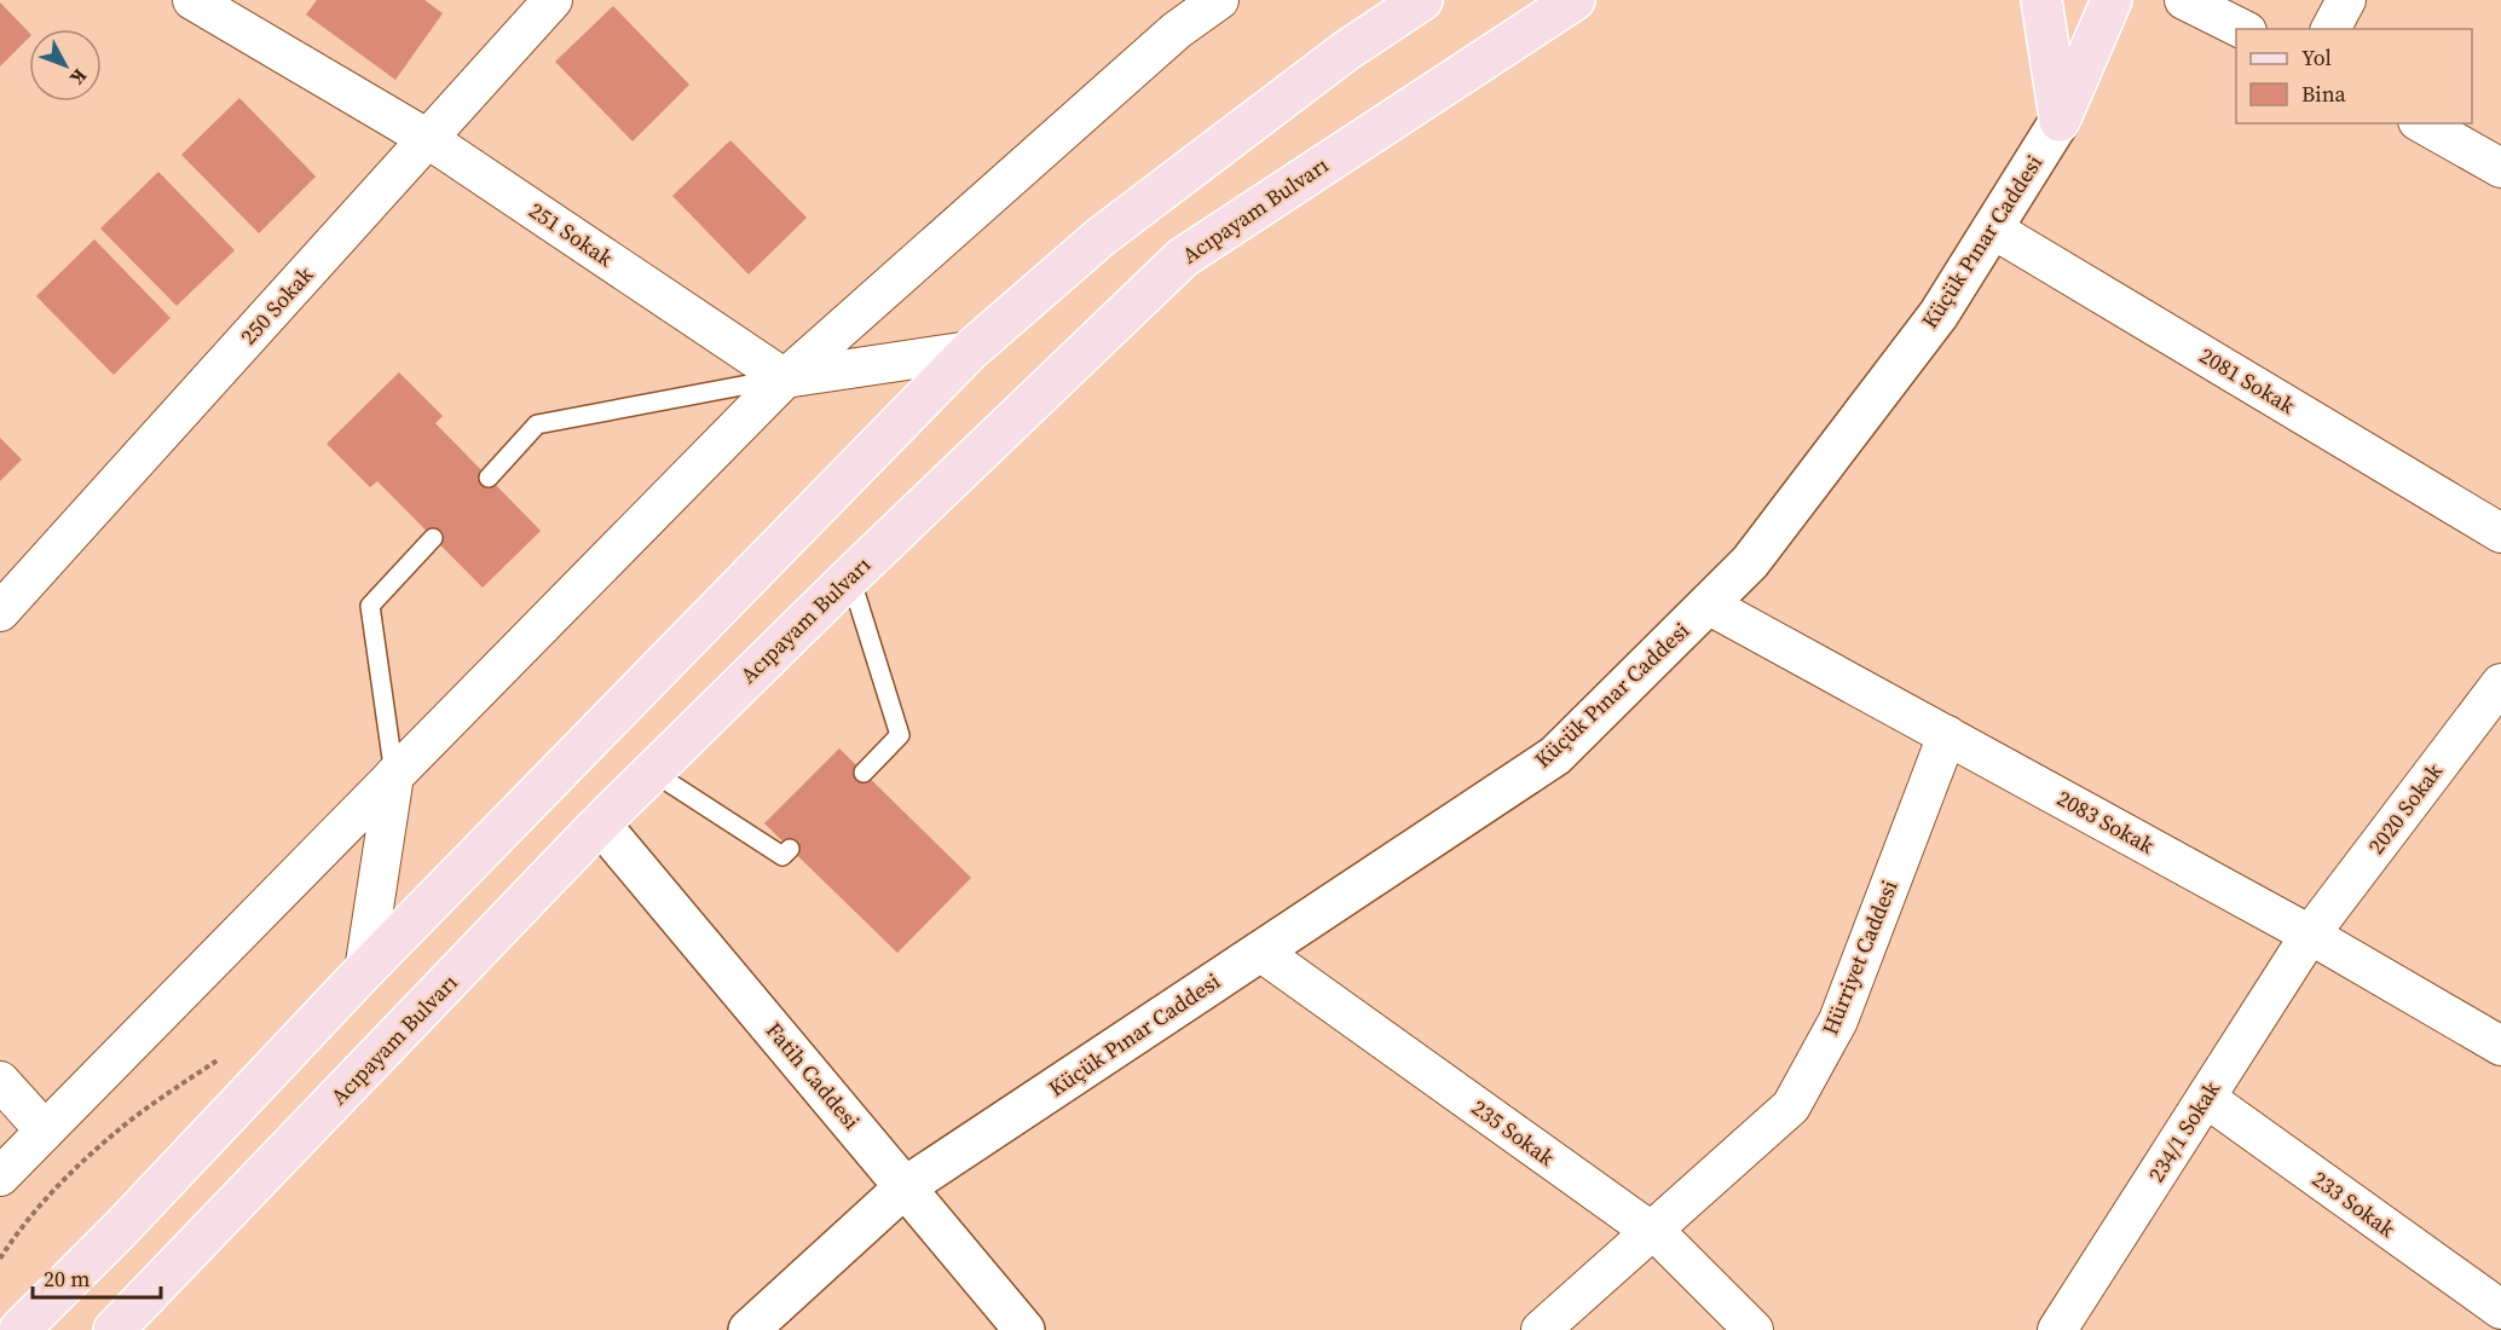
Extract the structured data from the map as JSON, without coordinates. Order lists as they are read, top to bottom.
{
  "streets": {
    "main road": ["Acıpayam Bulvarı"],
    "street": [
      "251 Sokak",
      "Küçük Pınar Caddesi",
      "250 Sokak",
      "2081 Sokak",
      "2020 Sokak",
      "2083 Sokak",
      "Hürriyet Caddesi",
      "Fatih Caddesi",
      "234/1 Sokak",
      "235 Sokak",
      "233 Sokak"
    ]
  },
  "crossings": [
    ["Acıpayam Bulvarı", "Fatih Caddesi"],
    ["251 Sokak", "250 Sokak"],
    ["Küçük Pınar Caddesi", "2081 Sokak"],
    ["Küçük Pınar Caddesi", "2083 Sokak"],
    ["Küçük Pınar Caddesi", "Fatih Caddesi"],
    ["Küçük Pınar Caddesi", "235 Sokak"],
    ["2020 Sokak", "2083 Sokak"],
    ["2020 Sokak", "234/1 Sokak"],
    ["2083 Sokak", "Hürriyet Caddesi"],
    ["2083 Sokak", "234/1 Sokak"],
    ["Hürriyet Caddesi", "235 Sokak"],
    ["234/1 Sokak", "233 Sokak"]
  ],
  "legend": ["Yol", "Bina"],
  "scale_bar": "20 m",
  "north": "bottom right"
}
